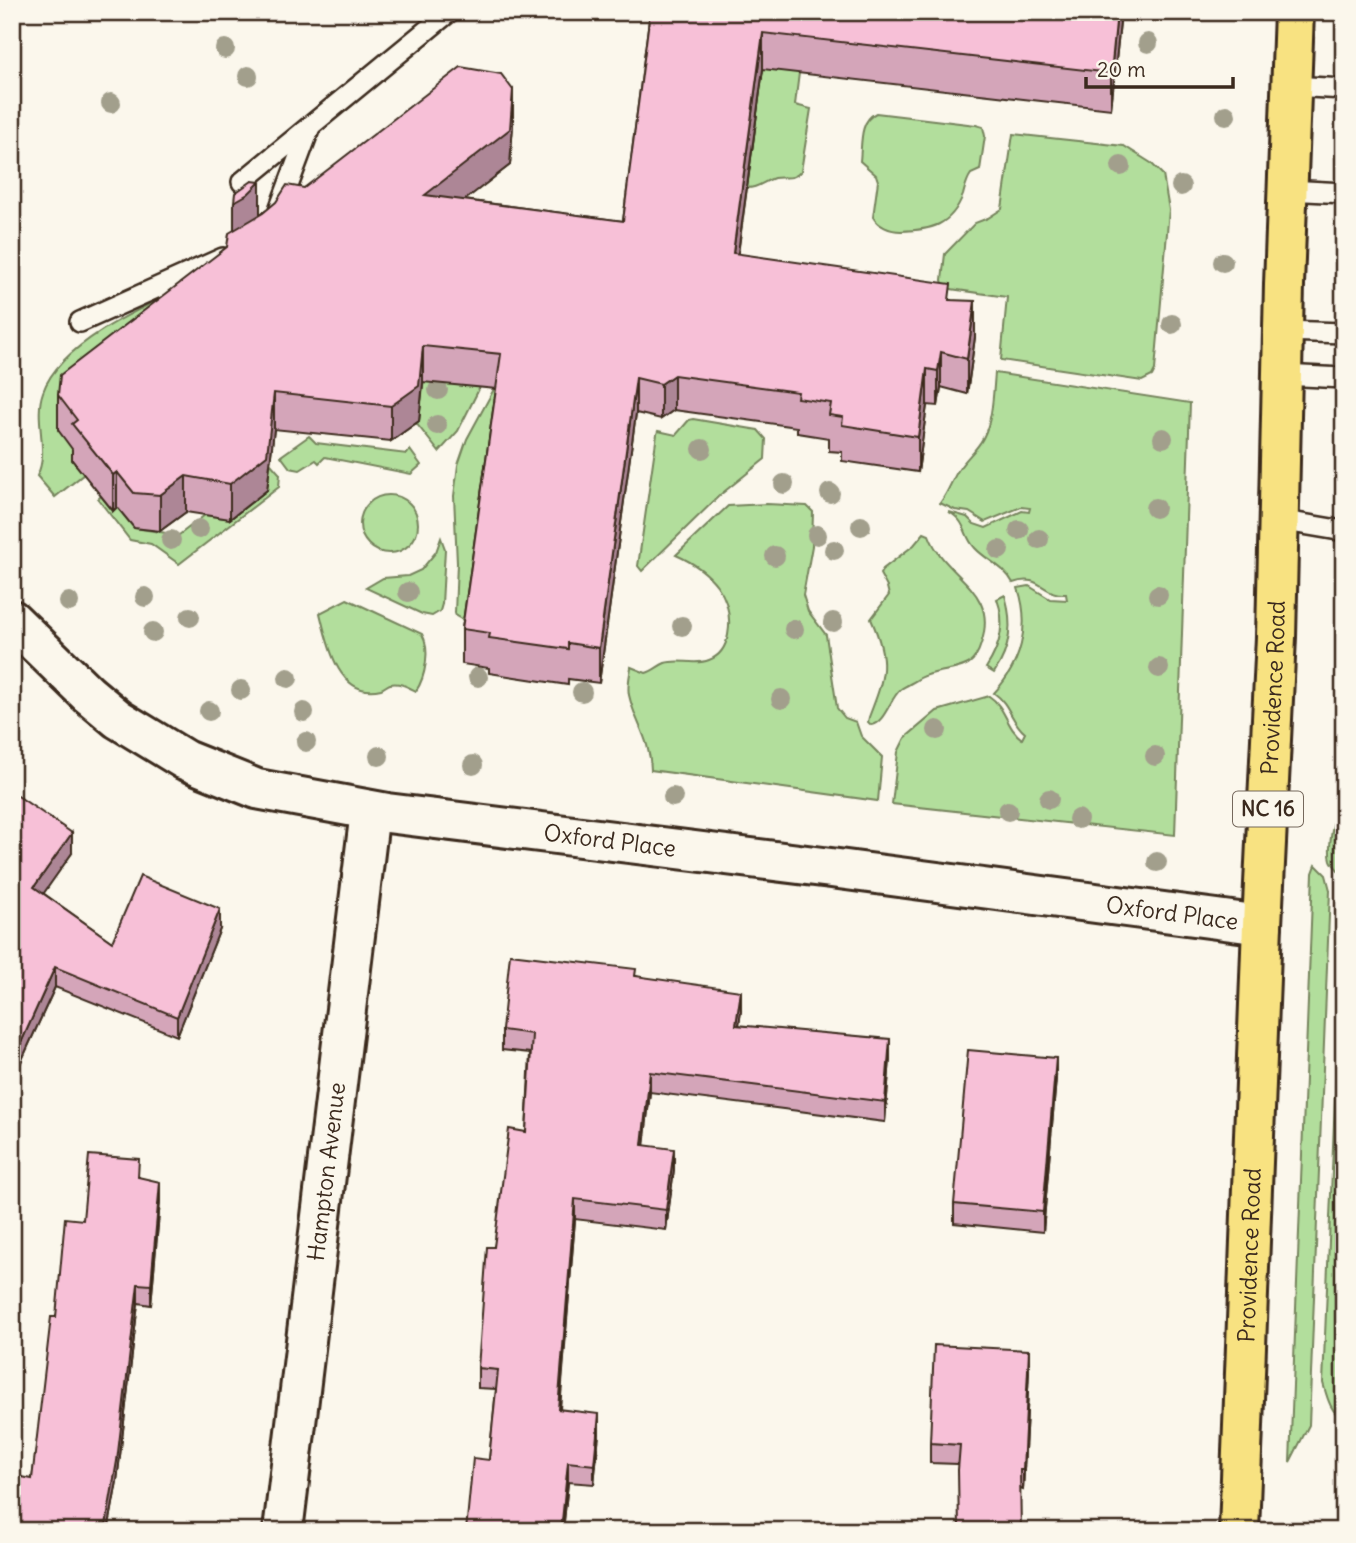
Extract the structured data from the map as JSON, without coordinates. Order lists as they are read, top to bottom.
{
  "streets": {
    "main road": ["Providence Road", "NC 16"],
    "street": ["Oxford Place", "Hampton Avenue"]
  },
  "crossings": [
    ["Providence Road", "Oxford Place"],
    ["Oxford Place", "Hampton Avenue"]
  ],
  "scale_bar": "20 m"
}
